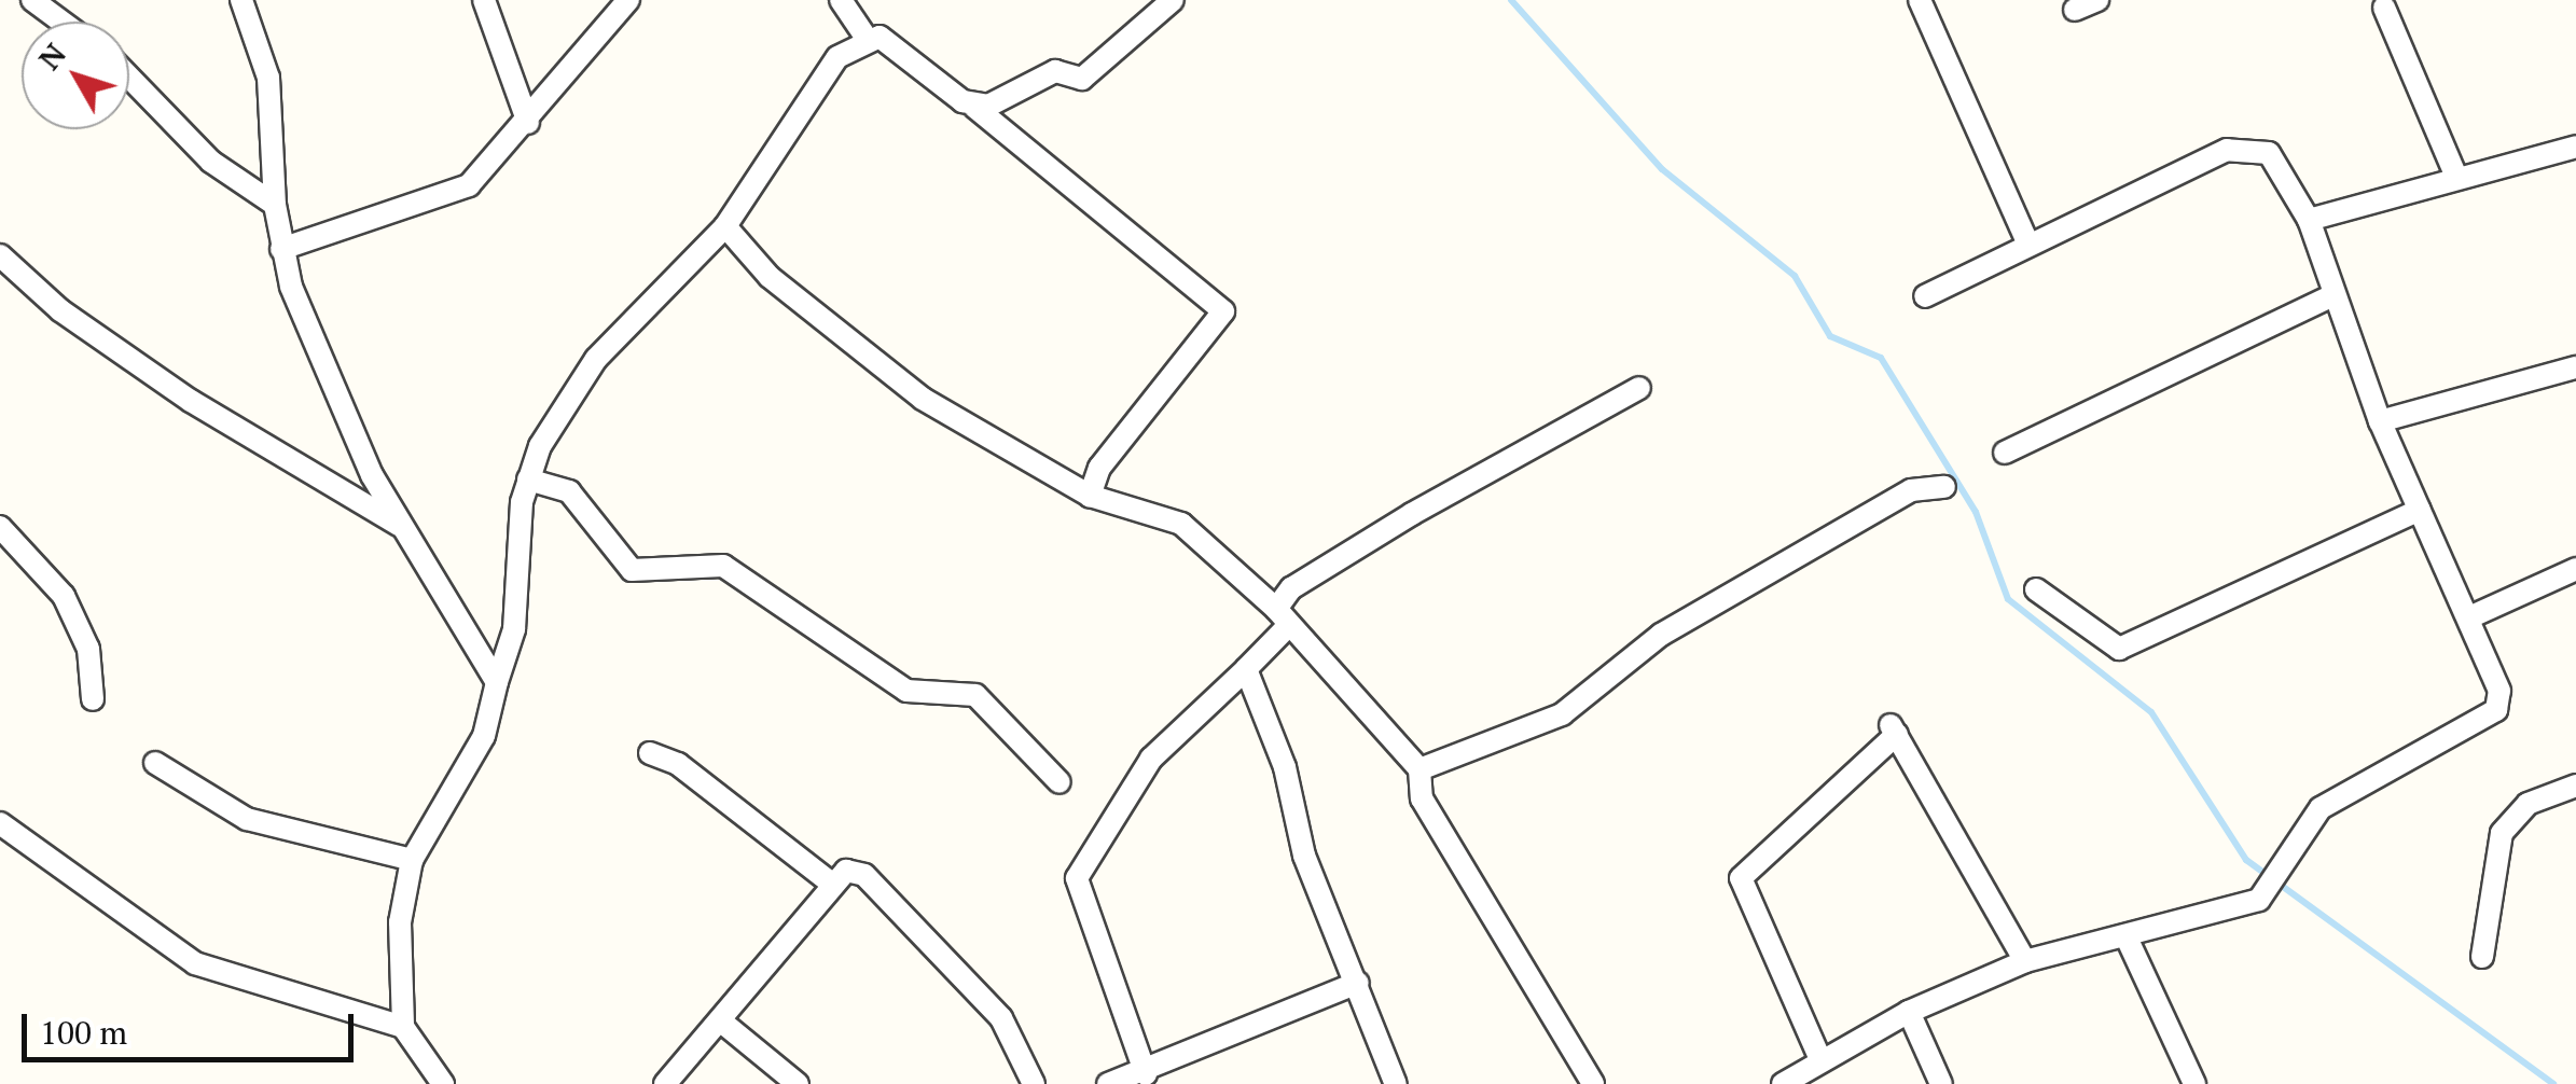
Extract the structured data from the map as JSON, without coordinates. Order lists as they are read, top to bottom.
{
  "scale_bar": "100 m",
  "north": "top left"
}
